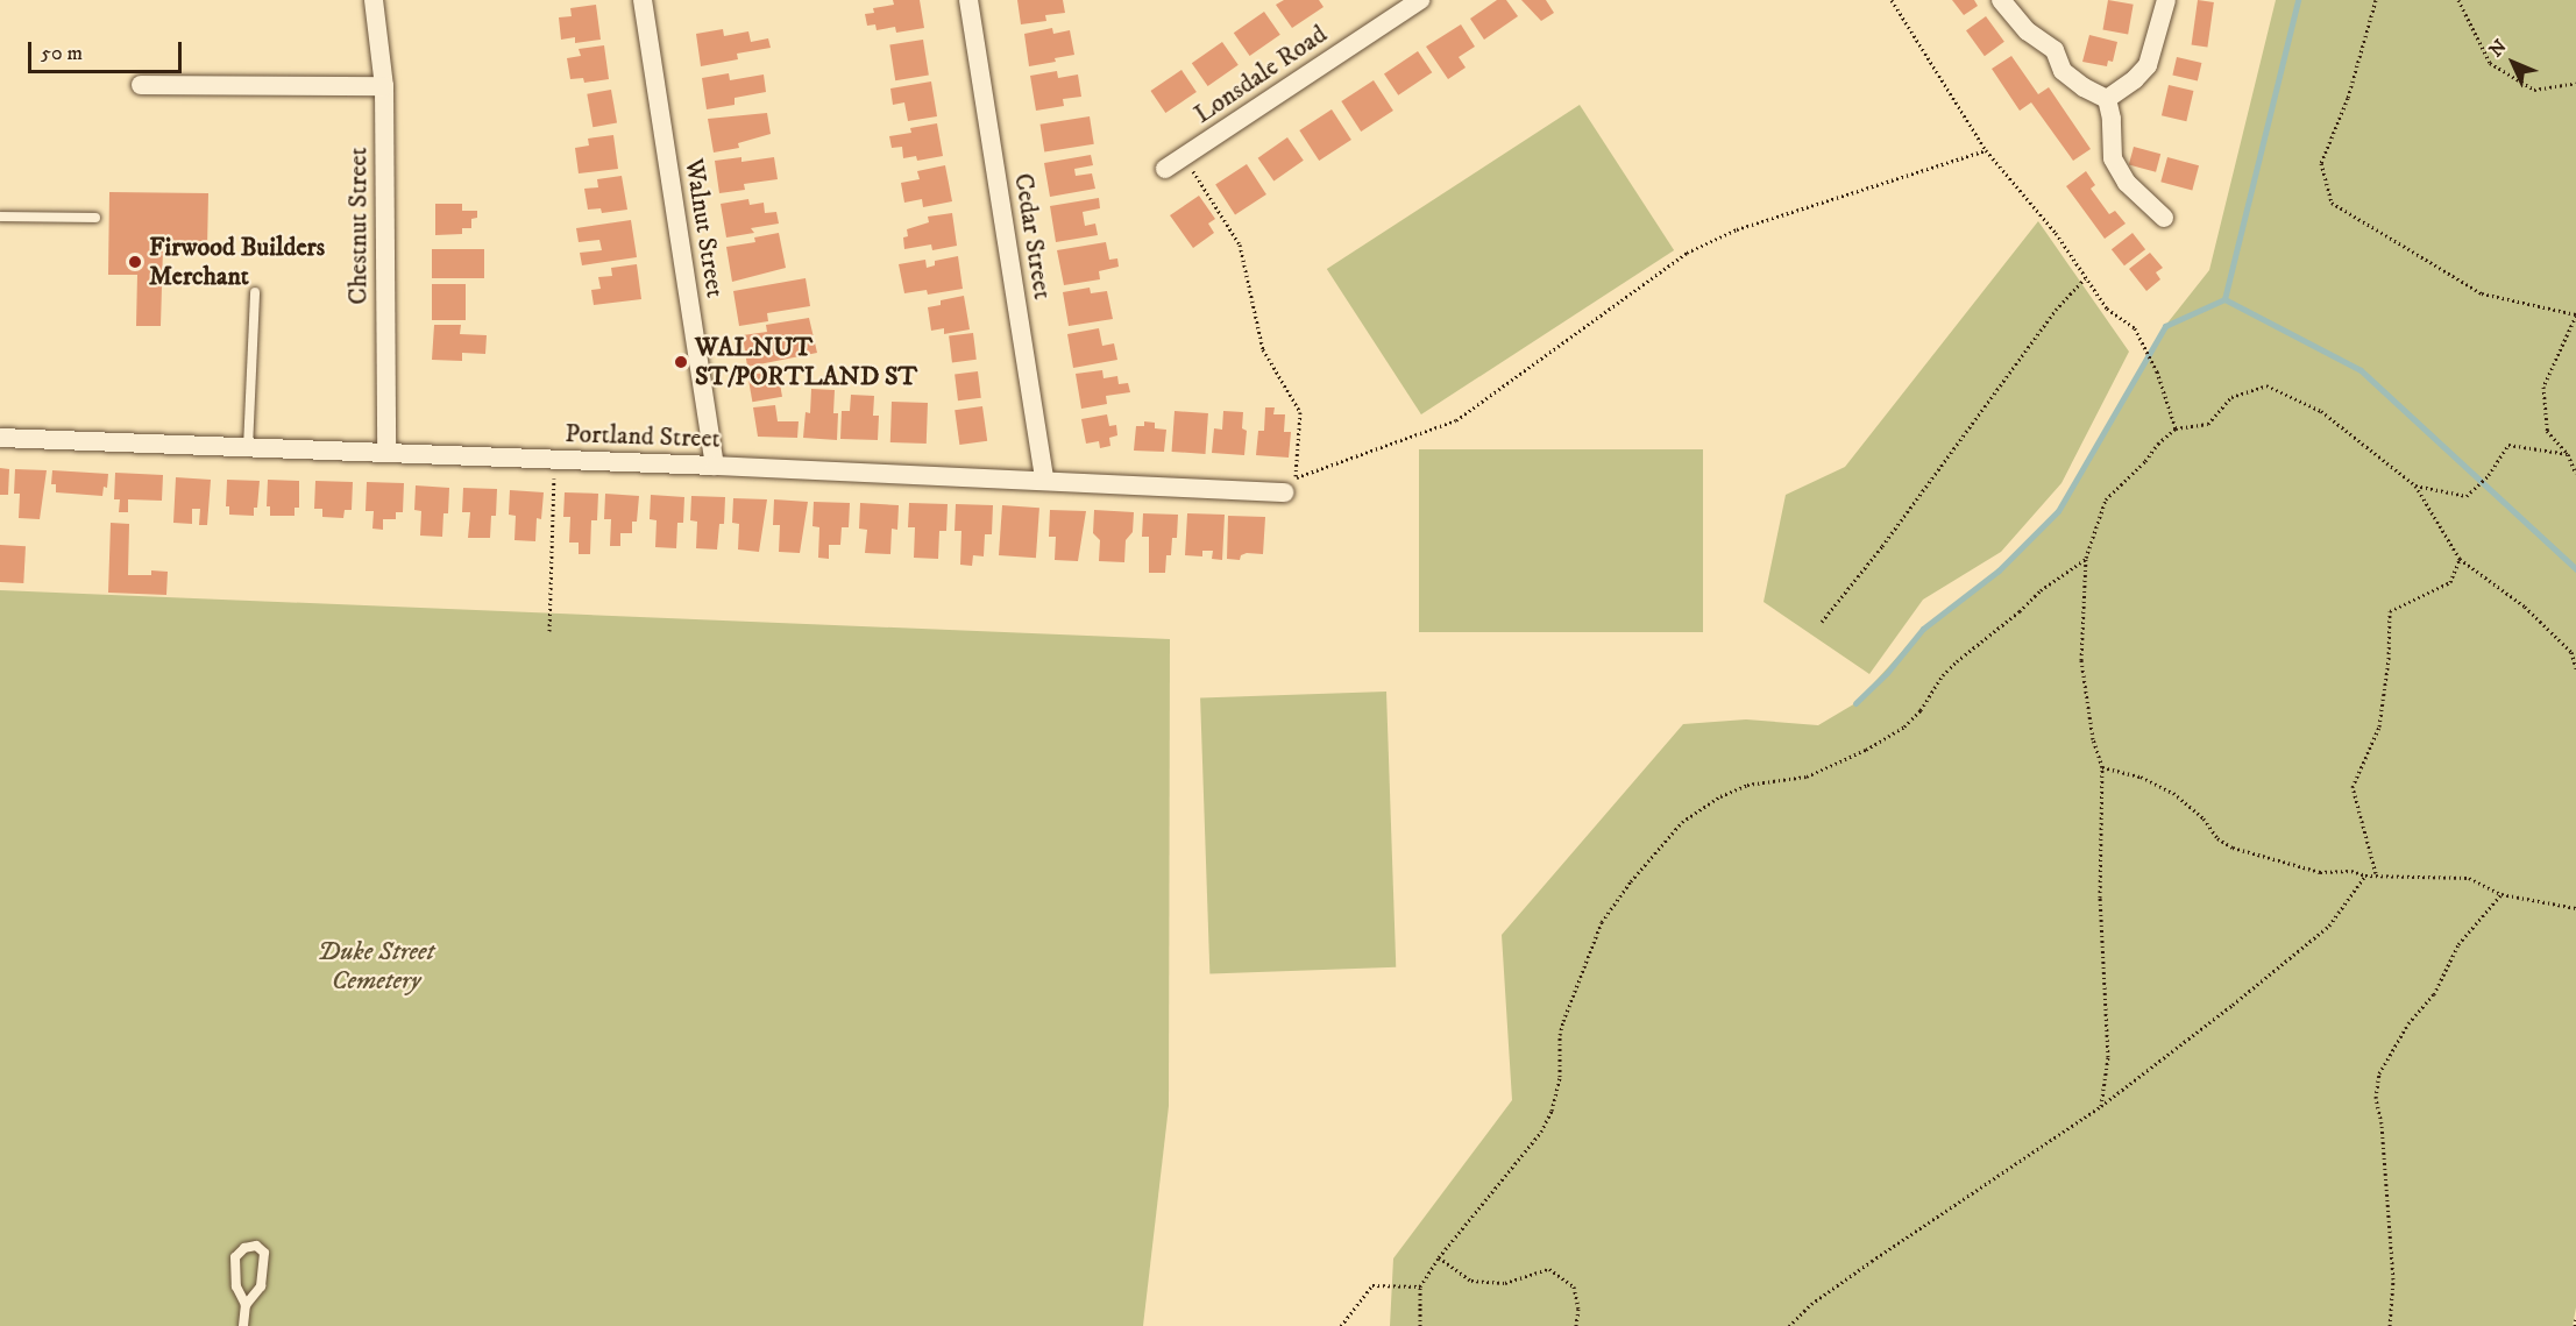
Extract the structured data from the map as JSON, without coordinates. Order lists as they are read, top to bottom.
{
  "streets": {
    "street": [
      "Lonsdale Road",
      "Chestnut Street",
      "Walnut Street",
      "Cedar Street",
      "Portland Street"
    ]
  },
  "crossings": [
    ["Chestnut Street", "Portland Street"],
    ["Walnut Street", "Portland Street"],
    ["Cedar Street", "Portland Street"]
  ],
  "parks": ["Duke Street Cemetery"],
  "places": ["Firwood Builders Merchant", "WALNUT ST/PORTLAND ST"],
  "scale_bar": "50 m",
  "north": "top left"
}
